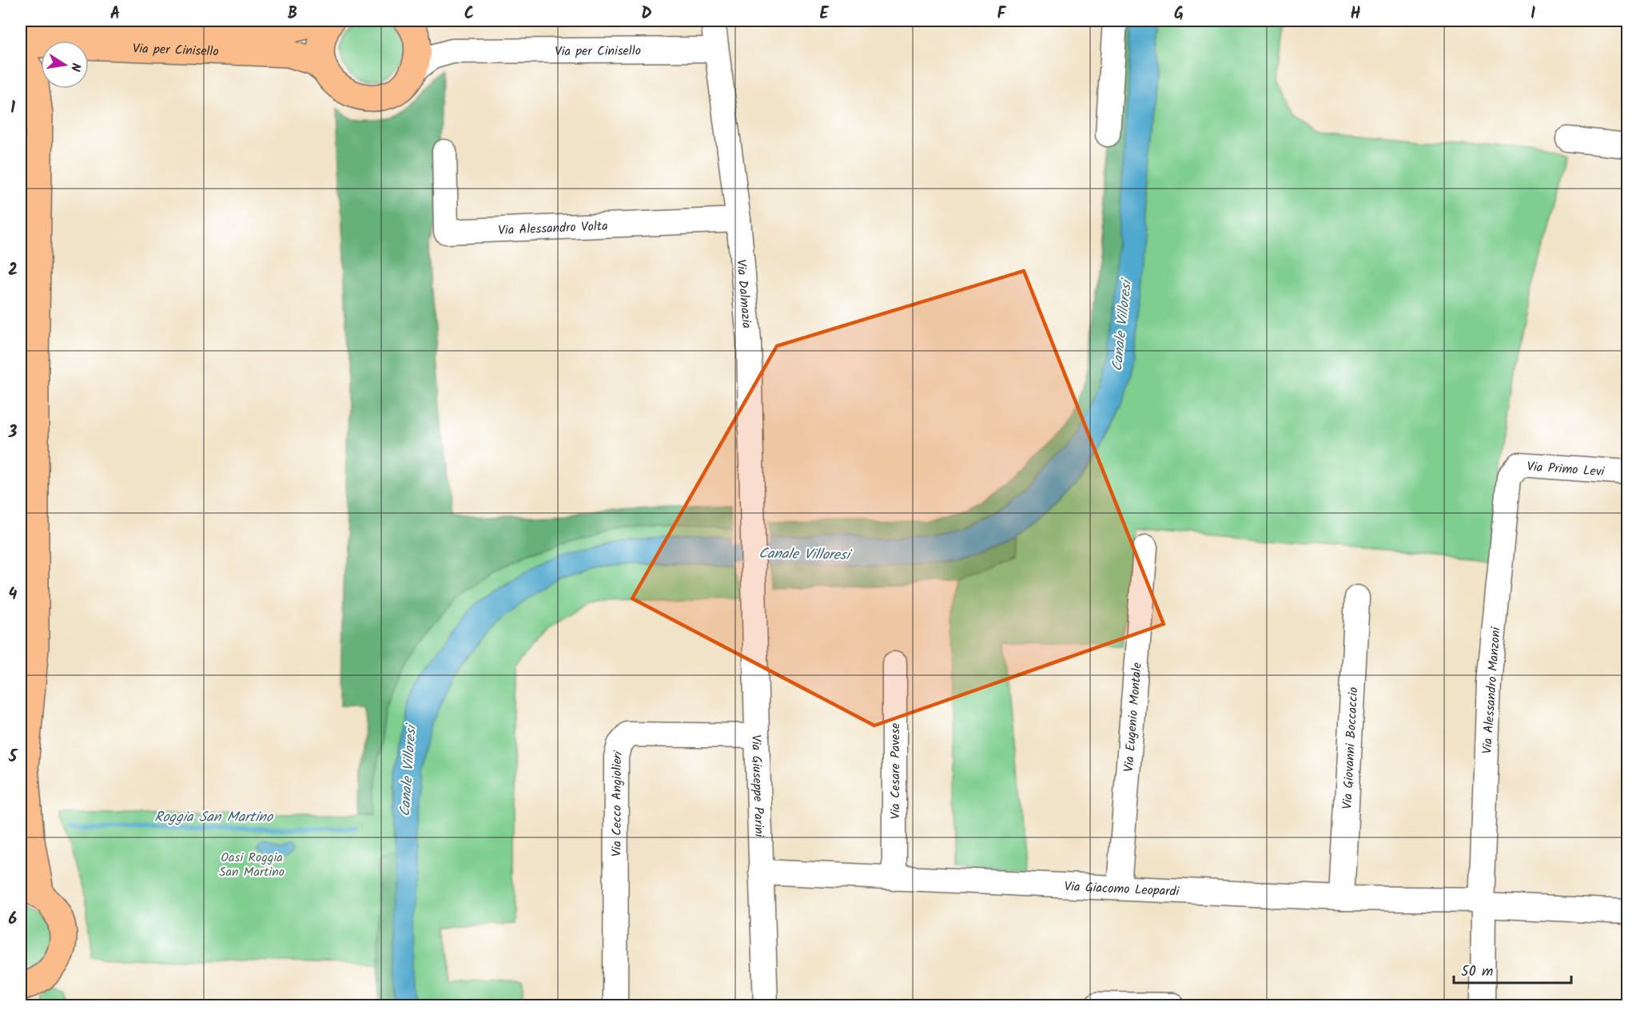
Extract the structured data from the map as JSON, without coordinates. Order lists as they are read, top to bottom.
{
  "streets": {
    "main road": ["Via per Cinisello"],
    "street": [
      "Via Alessandro Volta",
      "Via Dalmazia",
      "Via Primo Levi",
      "Via Alessandro Manzoni",
      "Via Eugenio Montale",
      "Via Giovanni Boccaccio",
      "Via Cesare Pavese",
      "Via Giuseppe Parini",
      "Via Cecco Angiolieri",
      "Via Giacomo Leopardi"
    ]
  },
  "crossings": [
    ["Via per Cinisello", "Via Dalmazia"],
    ["Via Alessandro Volta", "Via Dalmazia"],
    ["Via Dalmazia", "Via Giuseppe Parini"],
    ["Via Primo Levi", "Via Alessandro Manzoni"],
    ["Via Alessandro Manzoni", "Via Giacomo Leopardi"],
    ["Via Eugenio Montale", "Via Giacomo Leopardi"],
    ["Via Giovanni Boccaccio", "Via Giacomo Leopardi"],
    ["Via Cesare Pavese", "Via Giacomo Leopardi"],
    ["Via Giuseppe Parini", "Via Cecco Angiolieri"],
    ["Via Giuseppe Parini", "Via Giacomo Leopardi"]
  ],
  "water": ["Canale Villoresi", "Roggia San Martino"],
  "parks": ["Oasi Roggia San Martino"],
  "scale_bar": "50 m",
  "north": "right",
  "grid": {
    "columns": [
      "A",
      "B",
      "C",
      "D",
      "E",
      "F",
      "G",
      "H",
      "I"
    ],
    "rows": [
      "1",
      "2",
      "3",
      "4",
      "5",
      "6"
    ]
  }
}
